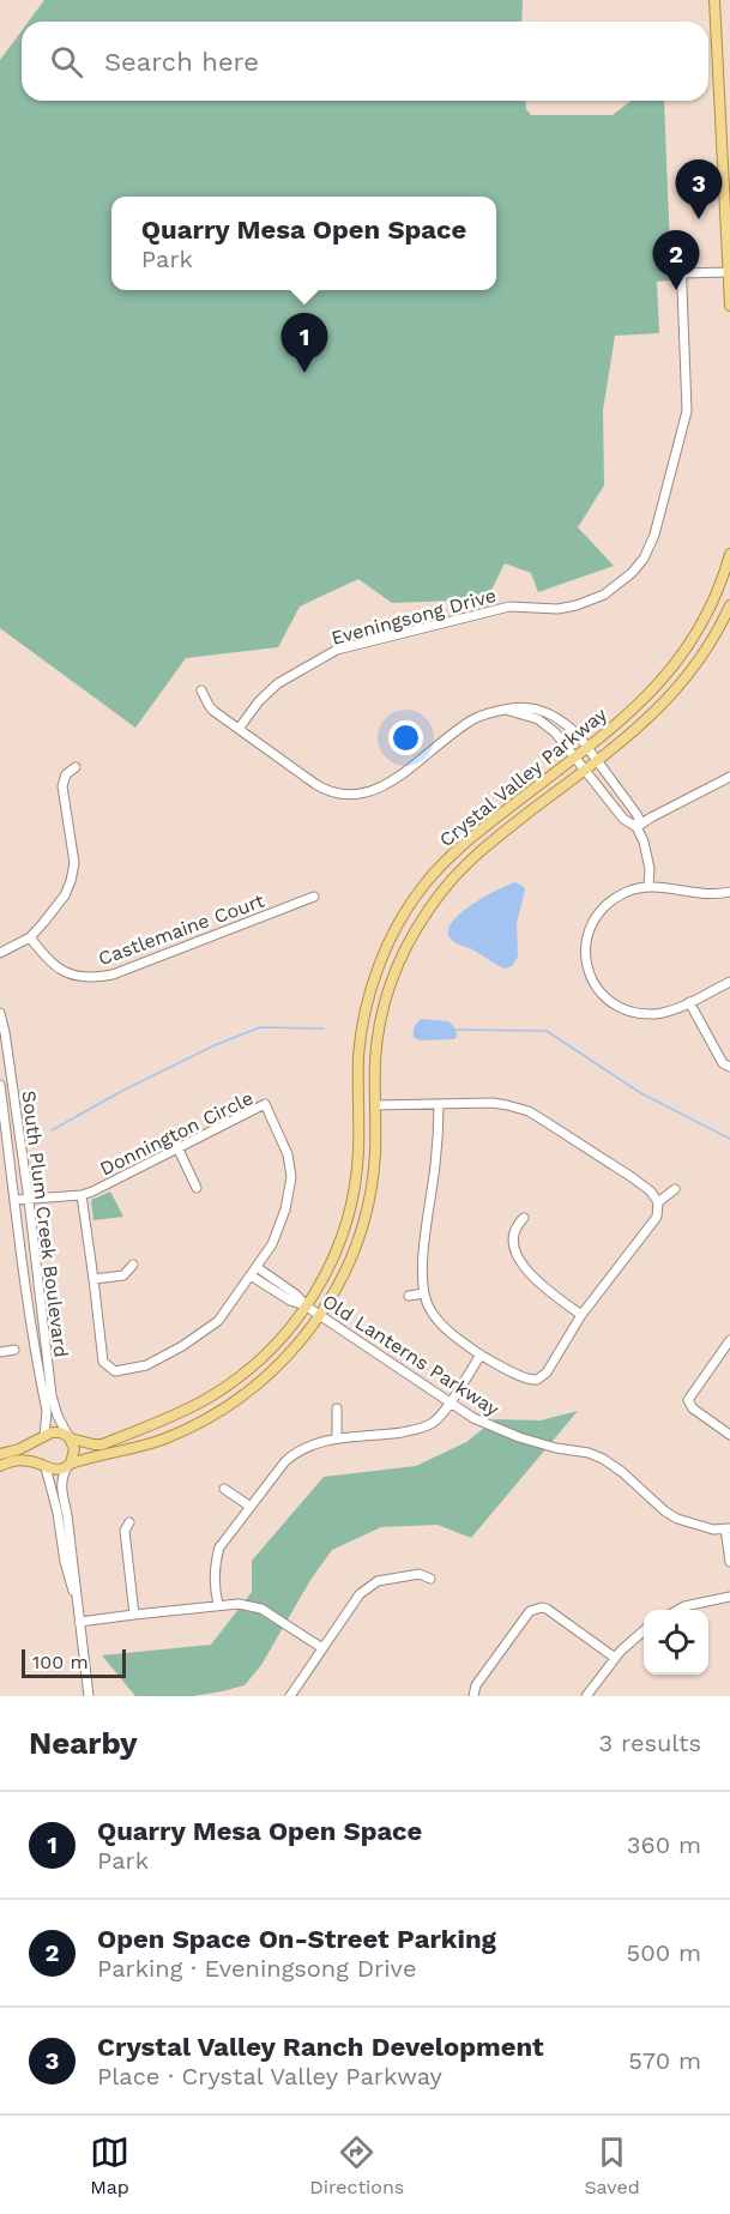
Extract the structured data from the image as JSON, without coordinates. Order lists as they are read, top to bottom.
{
  "streets": {
    "main road": ["Crystal Valley Parkway"],
    "street": [
      "Eveningsong Drive",
      "Castlemaine Court",
      "Donnington Circle",
      "South Plum Creek Boulevard",
      "Old Lanterns Parkway"
    ]
  },
  "crossings": [
    ["Crystal Valley Parkway", "South Plum Creek Boulevard"],
    ["Crystal Valley Parkway", "Old Lanterns Parkway"],
    ["Donnington Circle", "South Plum Creek Boulevard"],
    ["Donnington Circle", "Old Lanterns Parkway"]
  ],
  "scale_bar": "100 m",
  "page": {
    "search": "Search here",
    "pins": ["3", "2", "1"],
    "popup": ["Quarry Mesa Open Space", "Park"],
    "scale": "100 m",
    "heading": ["Nearby", "3 results"],
    "list": [
      {
        "mark": "1",
        "name": "Quarry Mesa Open Space",
        "note": "Park",
        "value": "360 m"
      },
      {
        "mark": "2",
        "name": "Open Space On-Street Parking",
        "note": "Parking · Eveningsong Drive",
        "value": "500 m"
      },
      {
        "mark": "3",
        "name": "Crystal Valley Ranch Development",
        "note": "Place · Crystal Valley Parkway",
        "value": "570 m"
      }
    ],
    "nav": ["Map", "Directions", "Saved"]
  }
}
